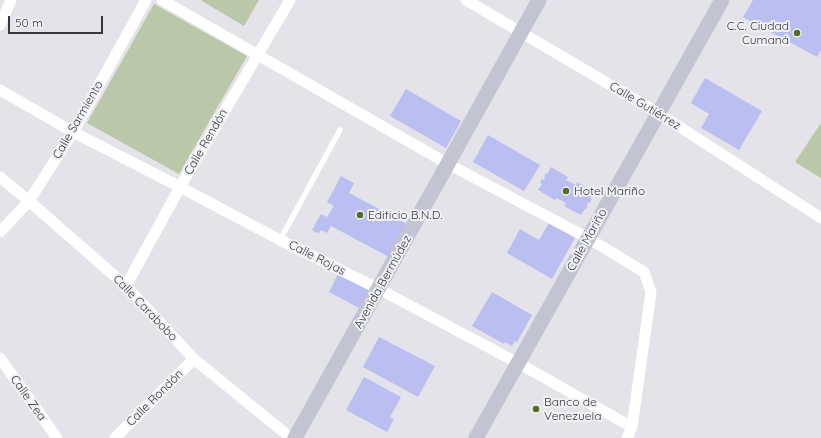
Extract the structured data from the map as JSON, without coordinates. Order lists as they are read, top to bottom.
{
  "streets": {
    "street": [
      "Calle Gutiérrez",
      "Calle Sarmiento",
      "Calle Rendón",
      "Calle Mariño",
      "Calle Rojas",
      "Avenida Bermúdez",
      "Calle Carabobo",
      "Calle Zea",
      "Calle Rondón"
    ]
  },
  "crossings": [
    ["Calle Gutiérrez", "Calle Mariño"],
    ["Calle Gutiérrez", "Avenida Bermúdez"],
    ["Calle Sarmiento", "Calle Rojas"],
    ["Calle Sarmiento", "Calle Carabobo"],
    ["Calle Rendón", "Calle Rojas"],
    ["Calle Rendón", "Calle Carabobo"],
    ["Calle Mariño", "Calle Rojas"],
    ["Calle Rojas", "Avenida Bermúdez"],
    ["Calle Carabobo", "Calle Rondón"]
  ],
  "places": [
    "C.C. Ciudad Cumaná",
    "Hotel Mariño",
    "Edificio B.N.D.",
    "Banco de Venezuela"
  ],
  "scale_bar": "50 m"
}
